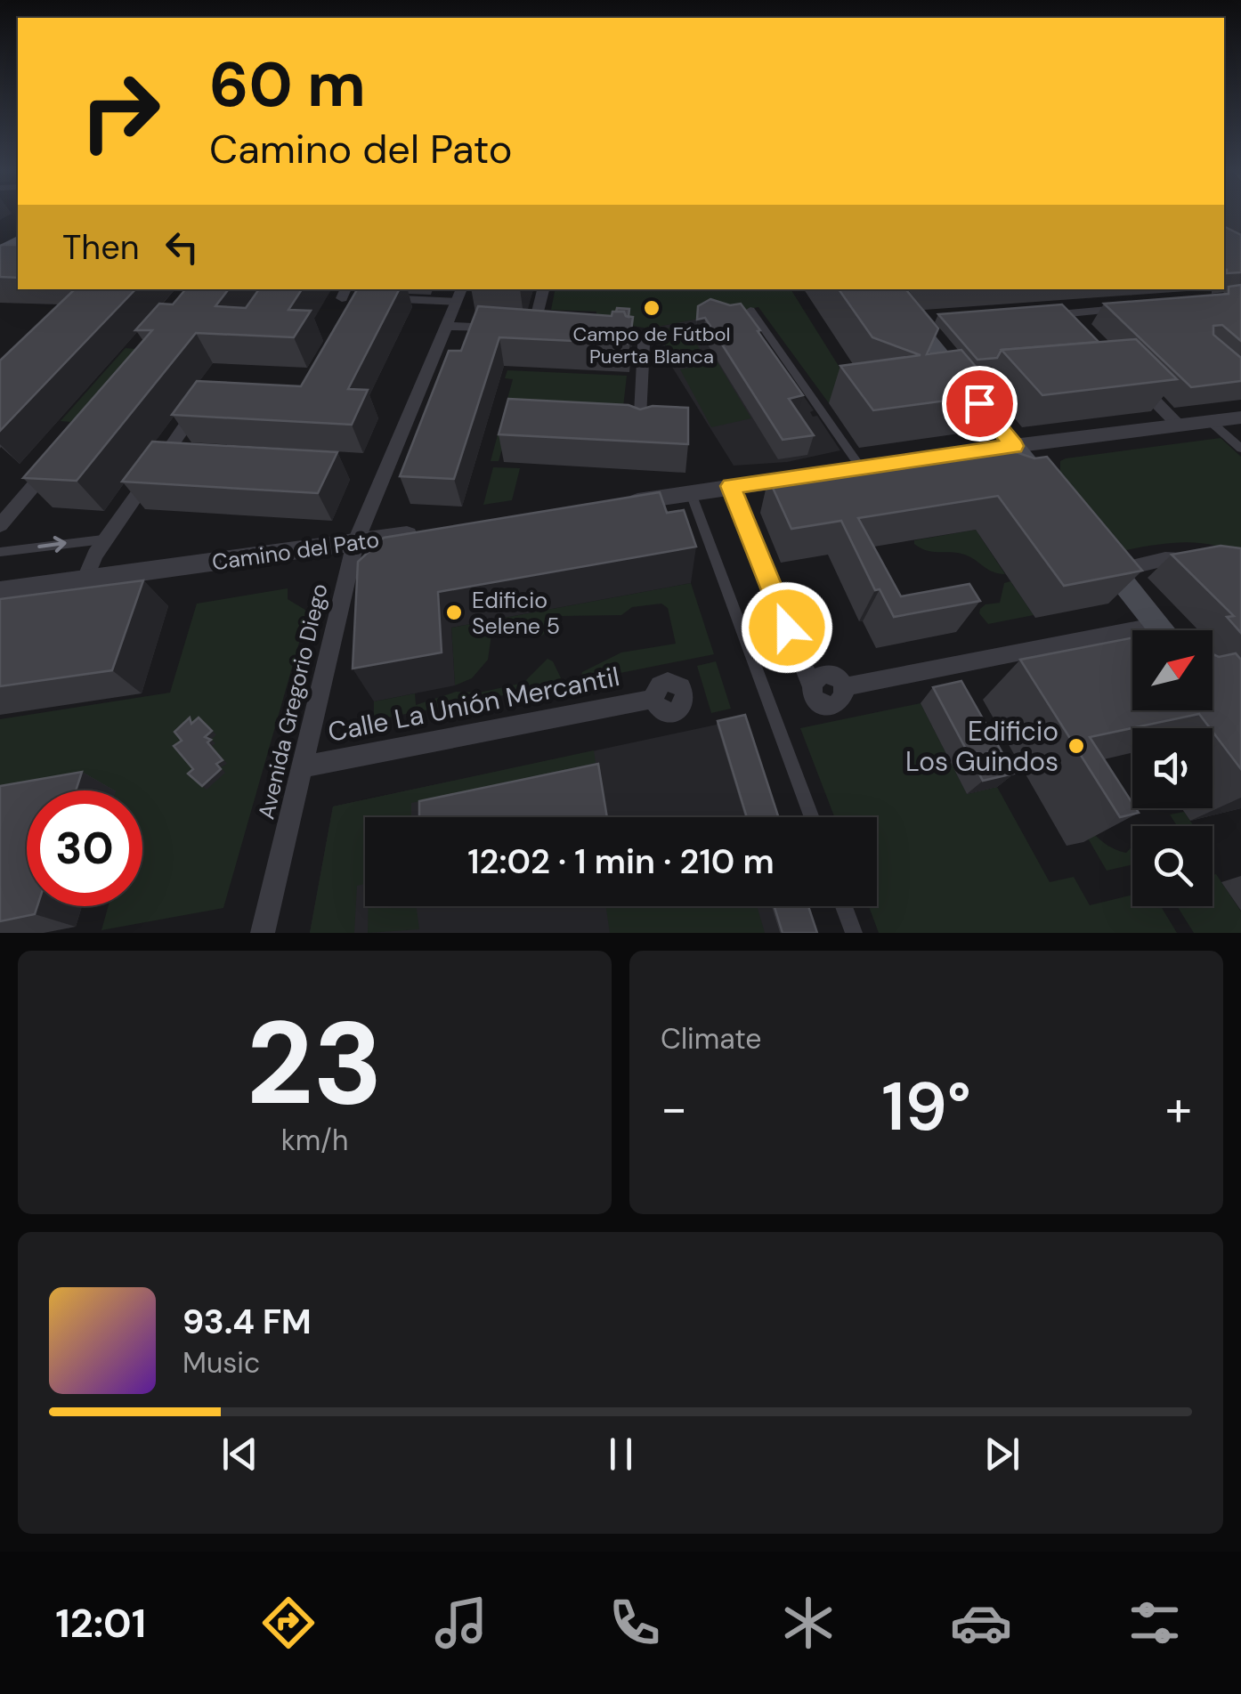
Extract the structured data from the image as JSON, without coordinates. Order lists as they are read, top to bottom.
{
  "streets": {
    "street": ["Camino del Pato", "Avenida Gregorio Diego", "Calle La Unión Mercantil"]
  },
  "crossings": [
    ["Camino del Pato", "Avenida Gregorio Diego"],
    ["Avenida Gregorio Diego", "Calle La Unión Mercantil"]
  ],
  "places": ["Campo de Fútbol Puerta Blanca", "Edificio Selene 5", "Edificio Los Guindos"],
  "north": "top right",
  "page": {
    "turn": ["60 m", "Camino del Pato"],
    "then": "Then",
    "limit": "30",
    "trip": "12:02 · 1 min · 210 m",
    "tile": [
      ["23", "km/h"],
      "Climate"
    ],
    "heat": ["−", "19°", "+"],
    "song": ["93.4 FM", "Music"],
    "tabs": "12:01"
  }
}
